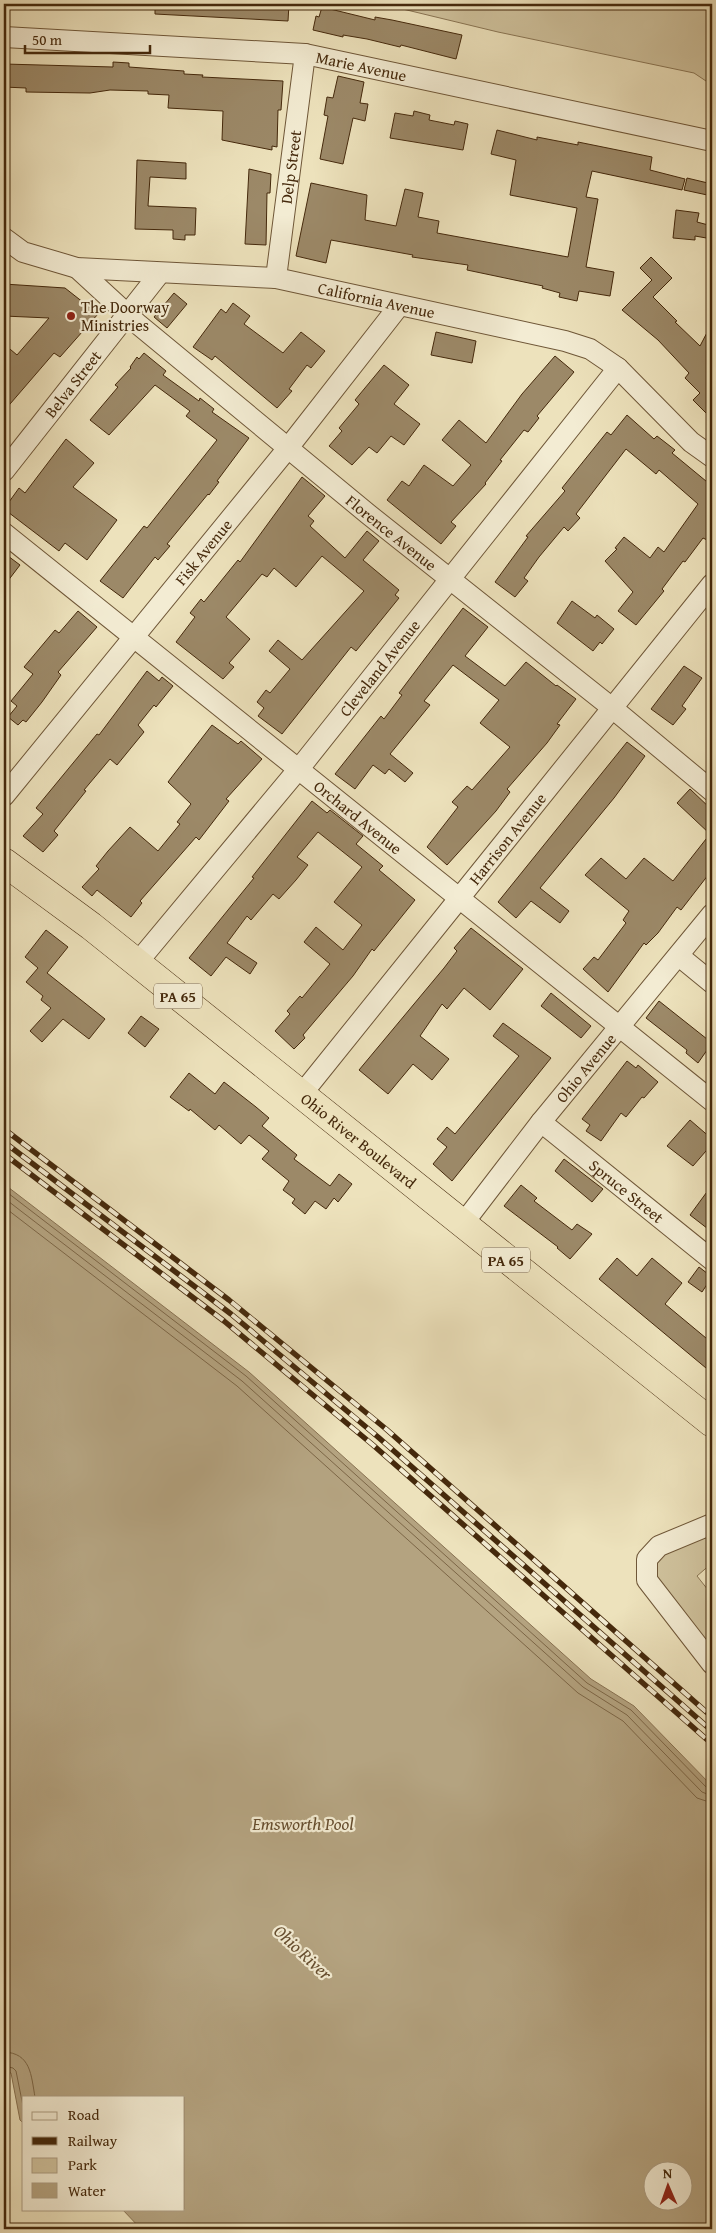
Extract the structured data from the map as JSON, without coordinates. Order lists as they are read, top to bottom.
{
  "streets": {
    "highway": ["PA 65", "Ohio River Boulevard"],
    "street": [
      "Marie Avenue",
      "Delp Street",
      "California Avenue",
      "Belva Street",
      "Florence Avenue",
      "Fisk Avenue",
      "Cleveland Avenue",
      "Orchard Avenue",
      "Harrison Avenue",
      "Ohio Avenue",
      "Spruce Street"
    ]
  },
  "crossings": [
    ["Marie Avenue", "Delp Street"],
    ["Delp Street", "California Avenue"],
    ["California Avenue", "Belva Street"],
    ["California Avenue", "Florence Avenue"],
    ["California Avenue", "Fisk Avenue"],
    ["California Avenue", "Cleveland Avenue"],
    ["Belva Street", "Florence Avenue"],
    ["Florence Avenue", "Fisk Avenue"],
    ["Florence Avenue", "Cleveland Avenue"],
    ["Florence Avenue", "Harrison Avenue"],
    ["Fisk Avenue", "Orchard Avenue"],
    ["Cleveland Avenue", "Orchard Avenue"],
    ["Cleveland Avenue", "Ohio River Boulevard"],
    ["Orchard Avenue", "Harrison Avenue"],
    ["Orchard Avenue", "Ohio Avenue"],
    ["Harrison Avenue", "Ohio River Boulevard"],
    ["Ohio Avenue", "Ohio River Boulevard"],
    ["Ohio Avenue", "Spruce Street"]
  ],
  "water": ["Emsworth Pool", "Ohio River"],
  "places": ["The Doorway Ministries"],
  "legend": [
    "Road",
    "Railway",
    "Park",
    "Water"
  ],
  "scale_bar": "50 m",
  "north": "top"
}
